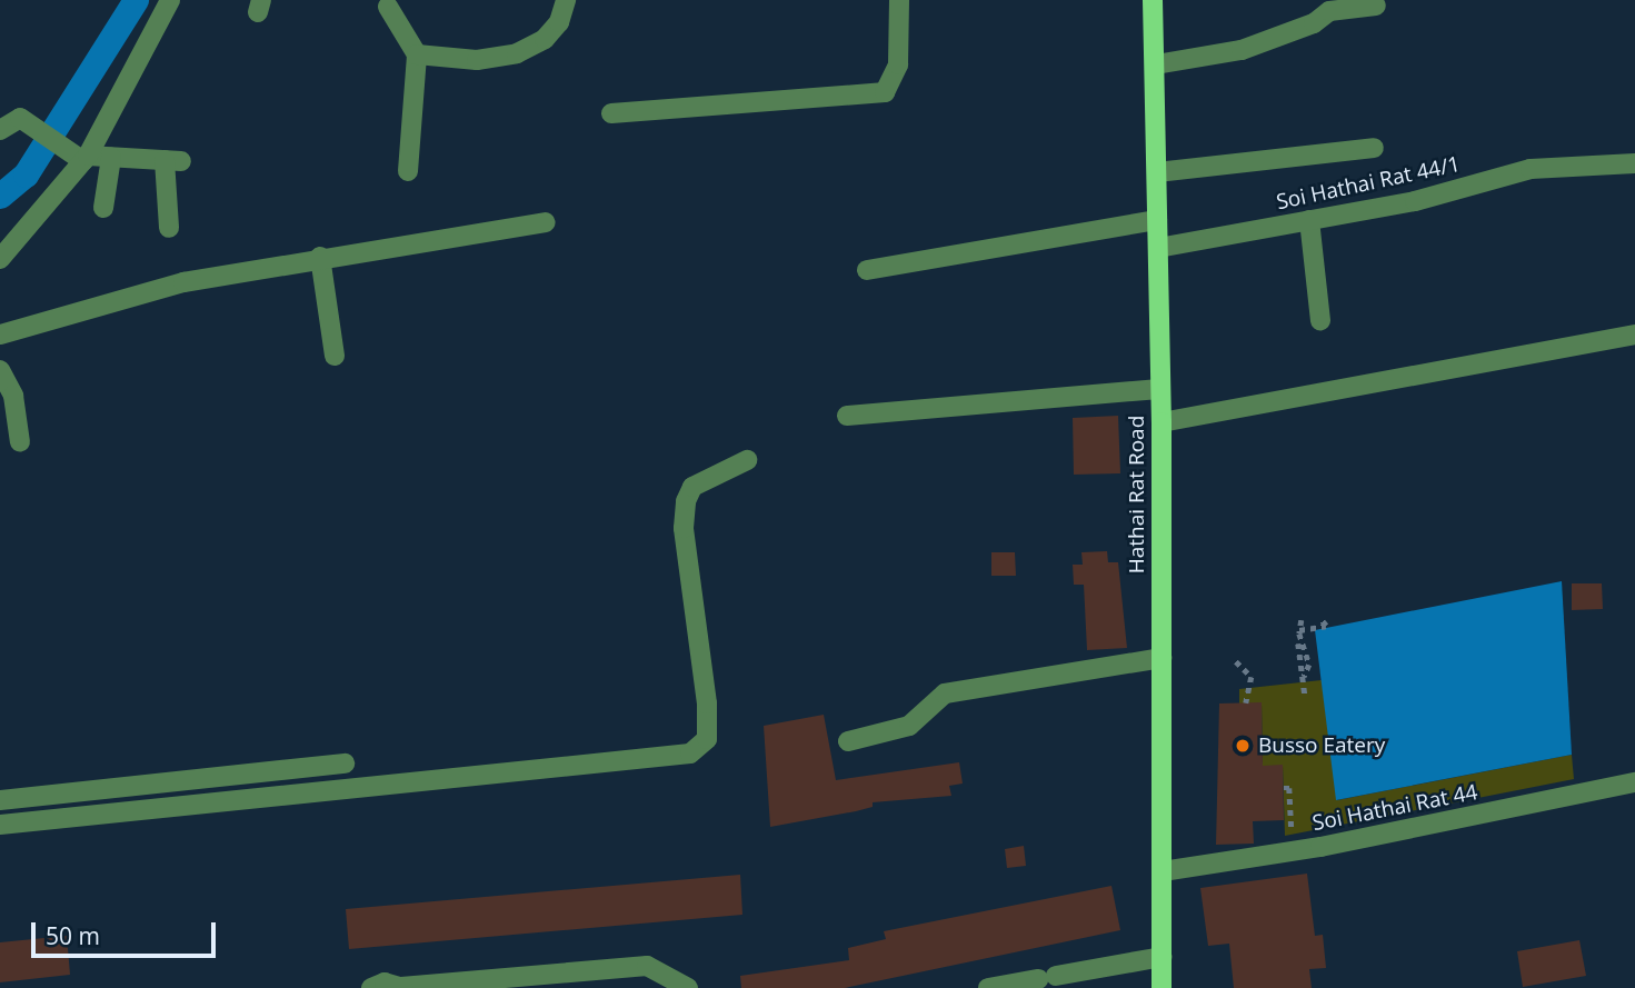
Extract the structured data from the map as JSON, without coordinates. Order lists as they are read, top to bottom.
{
  "streets": {
    "main road": ["Hathai Rat Road"],
    "street": ["Soi Hathai Rat 44/1", "Soi Hathai Rat 44"]
  },
  "crossings": [
    ["Soi Hathai Rat 44/1", "Hathai Rat Road"],
    ["Hathai Rat Road", "Soi Hathai Rat 44"]
  ],
  "places": ["Busso Eatery"],
  "scale_bar": "50 m"
}
